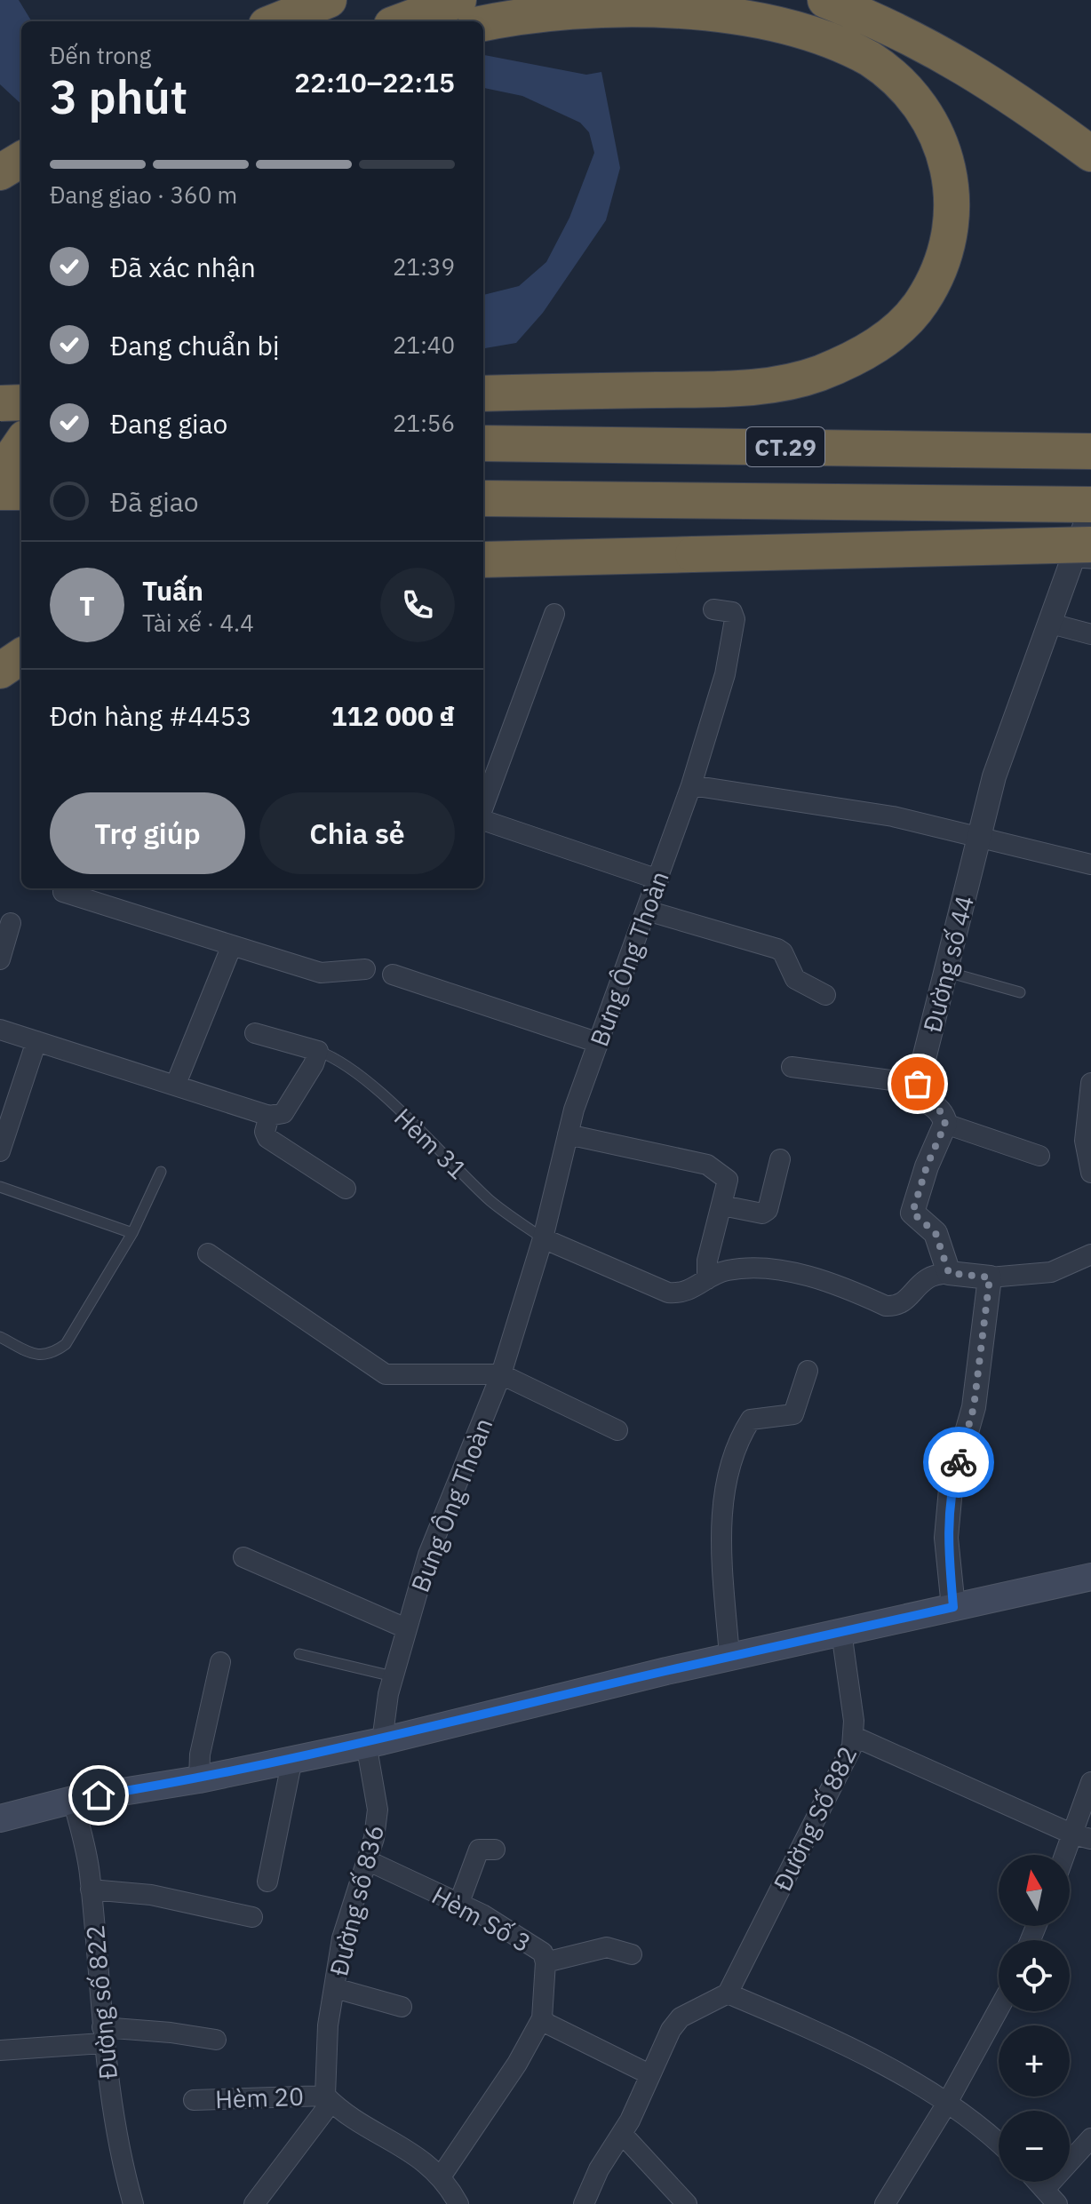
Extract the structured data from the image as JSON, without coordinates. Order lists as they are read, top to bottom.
{
  "streets": {
    "highway": ["CT.29"],
    "street": [
      "Bưng Ông Thoàn",
      "Đường số 44",
      "Đường Số 882",
      "Đường số 836",
      "Hèm Số 3",
      "Đường số 822",
      "Hèm 20"
    ],
    "lane": ["Hèm 31"]
  },
  "crossings": [
    ["Bưng Ông Thoàn", "Hèm 31"],
    ["Bưng Ông Thoàn", "Đường số 836"],
    ["Đường số 836", "Hèm Số 3"],
    ["Đường số 836", "Hèm 20"]
  ],
  "north": "top",
  "page": {
    "heading": ["3 phút", "Đến trong", "22:10–22:15"],
    "panel": [
      "Tuấn",
      "Tài xế · 4.4",
      "Đơn hàng #4453",
      "112 000 ₫"
    ],
    "bar": "Đang giao · 360 m",
    "list": [
      ["Đã xác nhận", "21:39"],
      ["Đang chuẩn bị", "21:40"],
      ["Đang giao", "21:56"],
      "Đã giao"
    ],
    "round": "T",
    "buttons": ["Trợ giúp", "Chia sẻ"],
    "map_buttons": ["+", "−"]
  }
}
